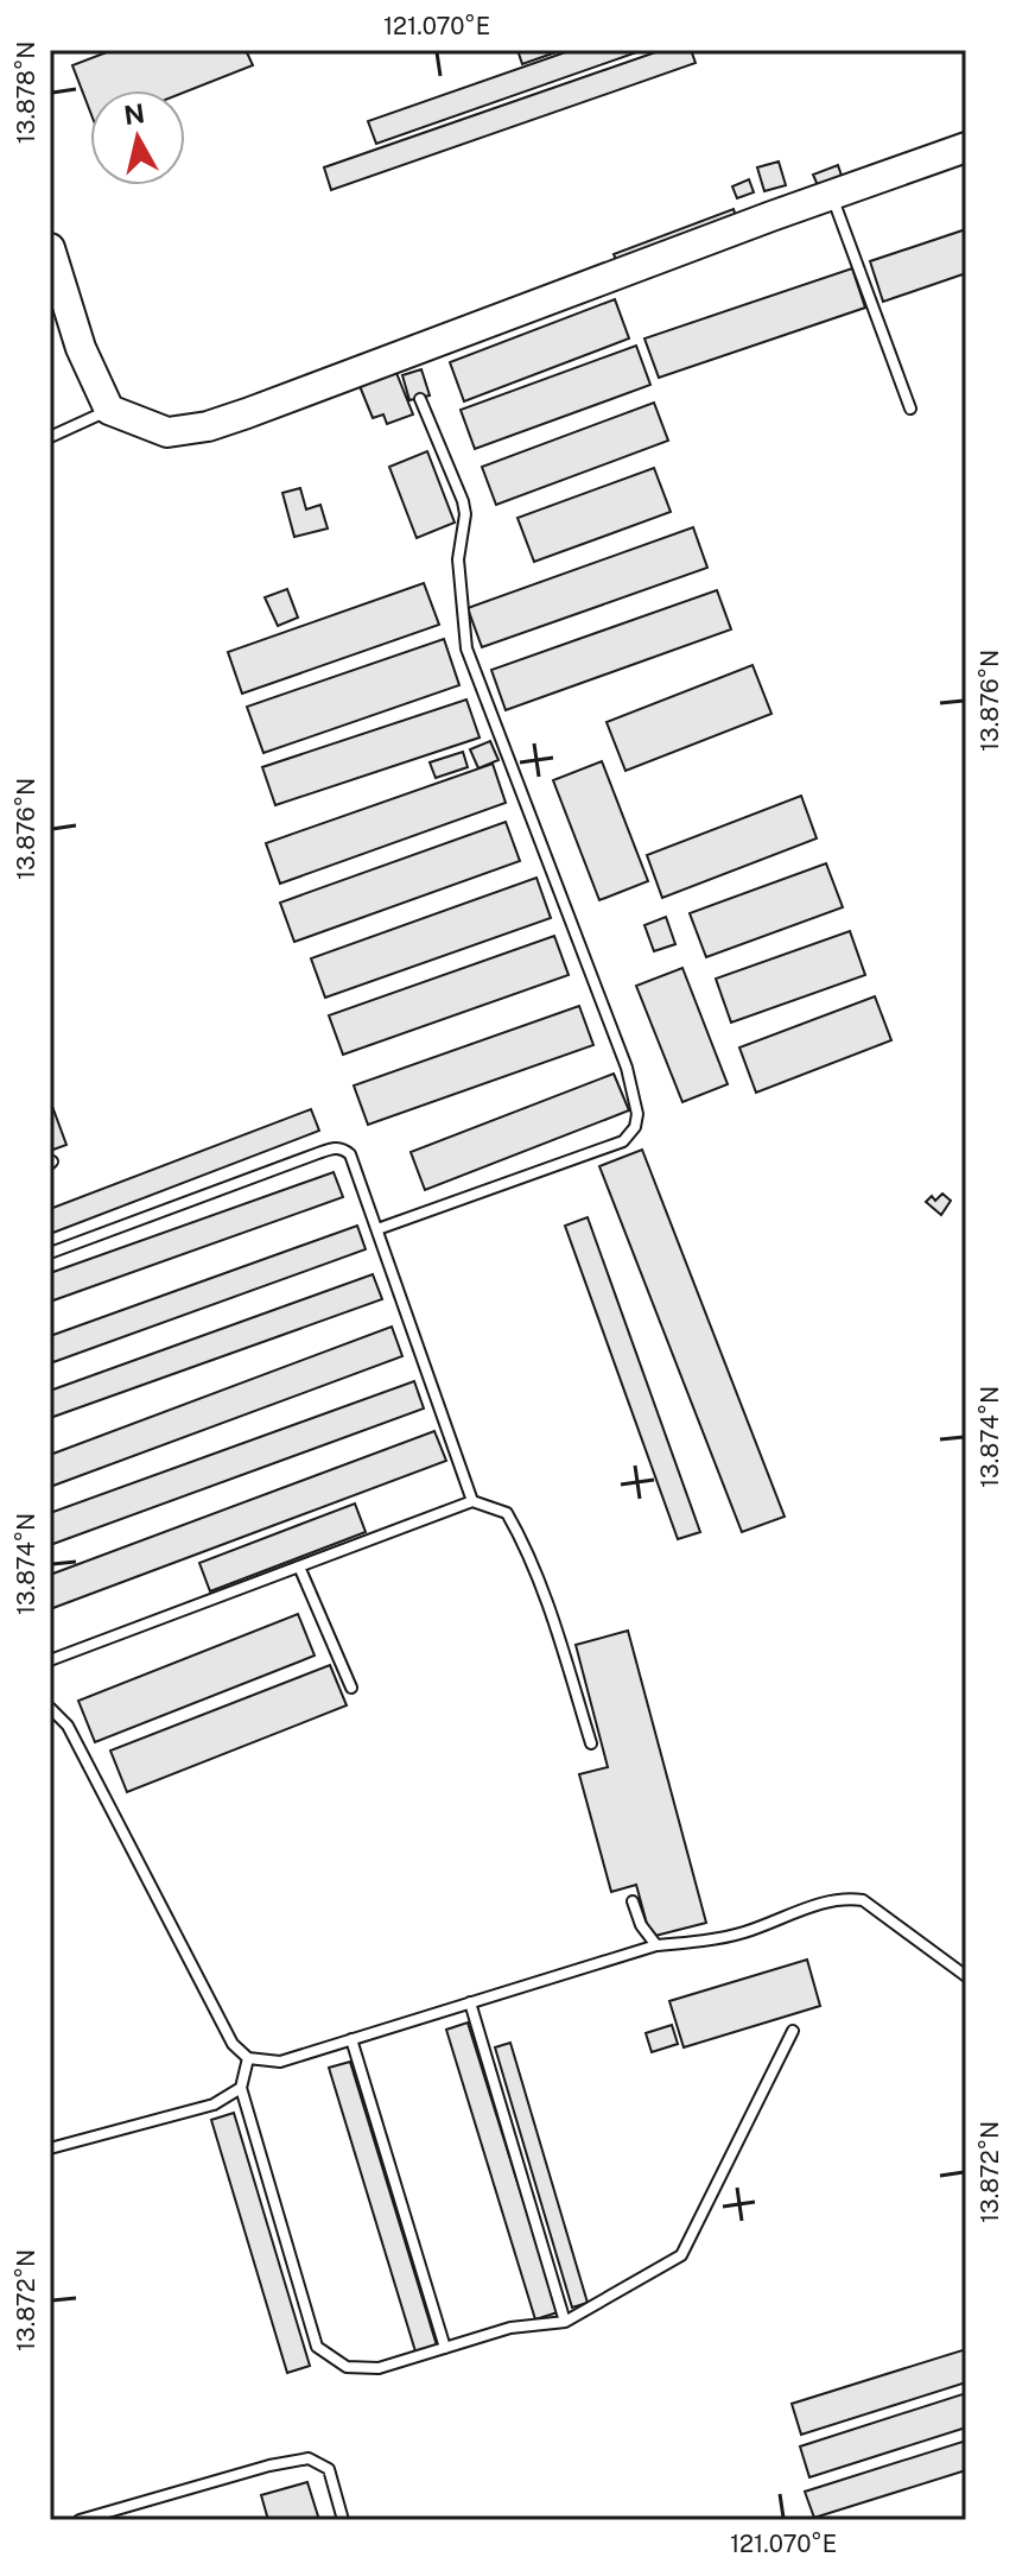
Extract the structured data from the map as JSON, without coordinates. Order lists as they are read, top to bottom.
{
  "north": "top",
  "coordinates": [
    "121.070°E",
    "13.878°N",
    "13.876°N",
    "13.874°N",
    "13.872°N"
  ]
}
